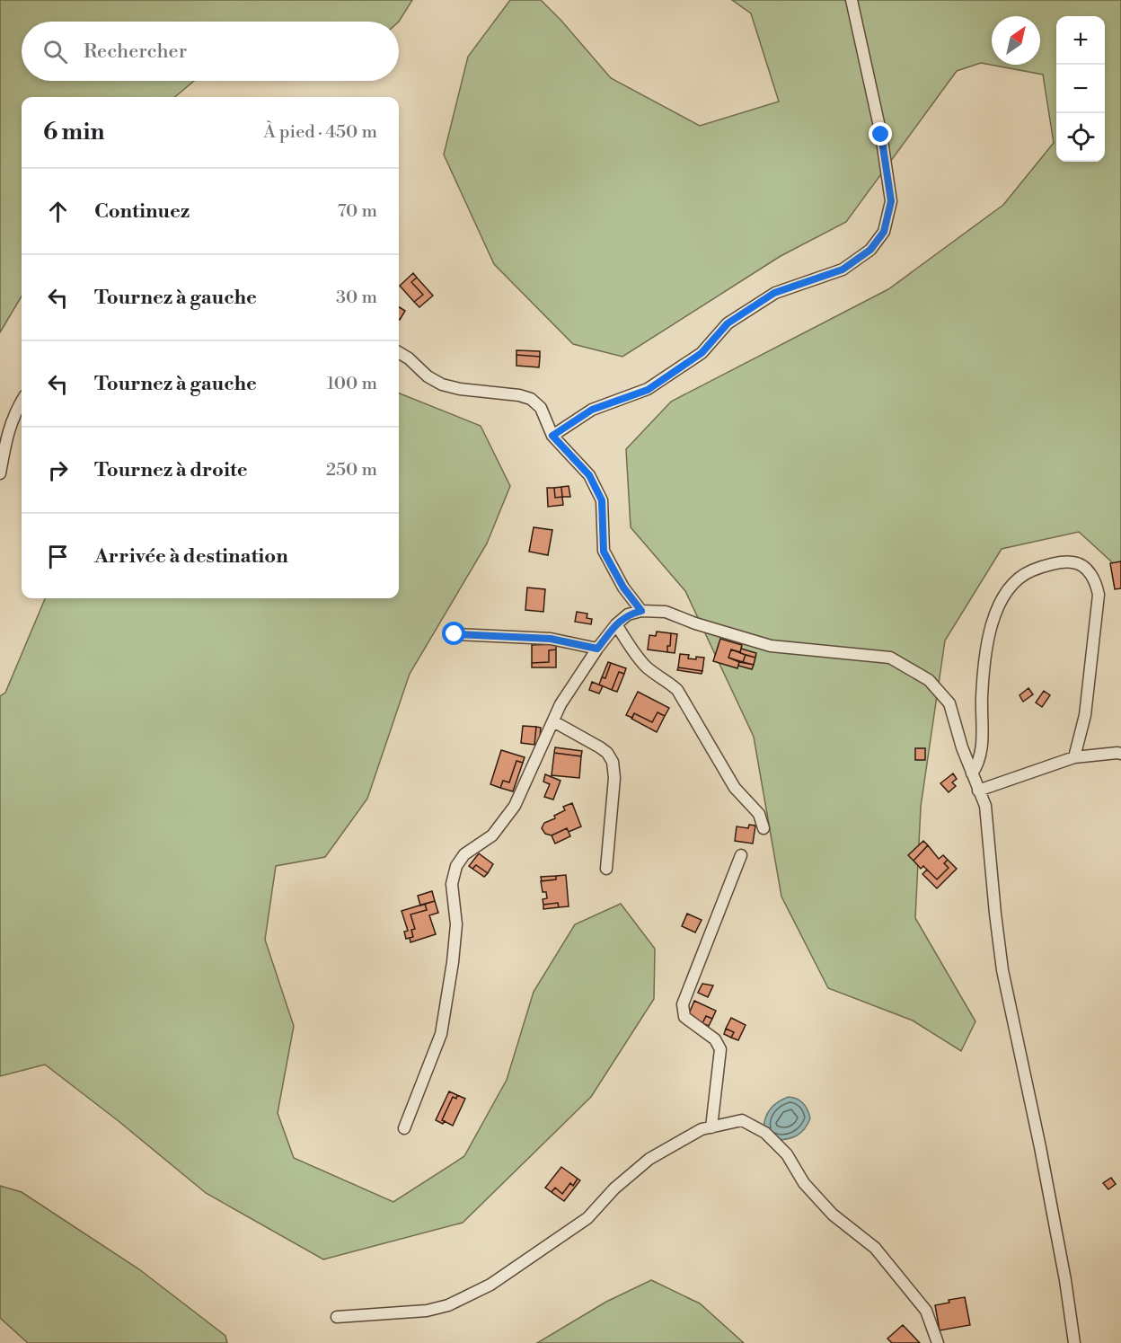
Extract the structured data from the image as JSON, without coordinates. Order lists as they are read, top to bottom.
{
  "north": "top right",
  "page": {
    "map_buttons": ["+", "−"],
    "search": "Rechercher",
    "heading": ["6 min", "À pied · 450 m"],
    "list": [
      ["Continuez", "70 m"],
      ["Tournez à gauche", "30 m"],
      ["Tournez à gauche", "100 m"],
      ["Tournez à droite", "250 m"],
      "Arrivée à destination"
    ]
  }
}
